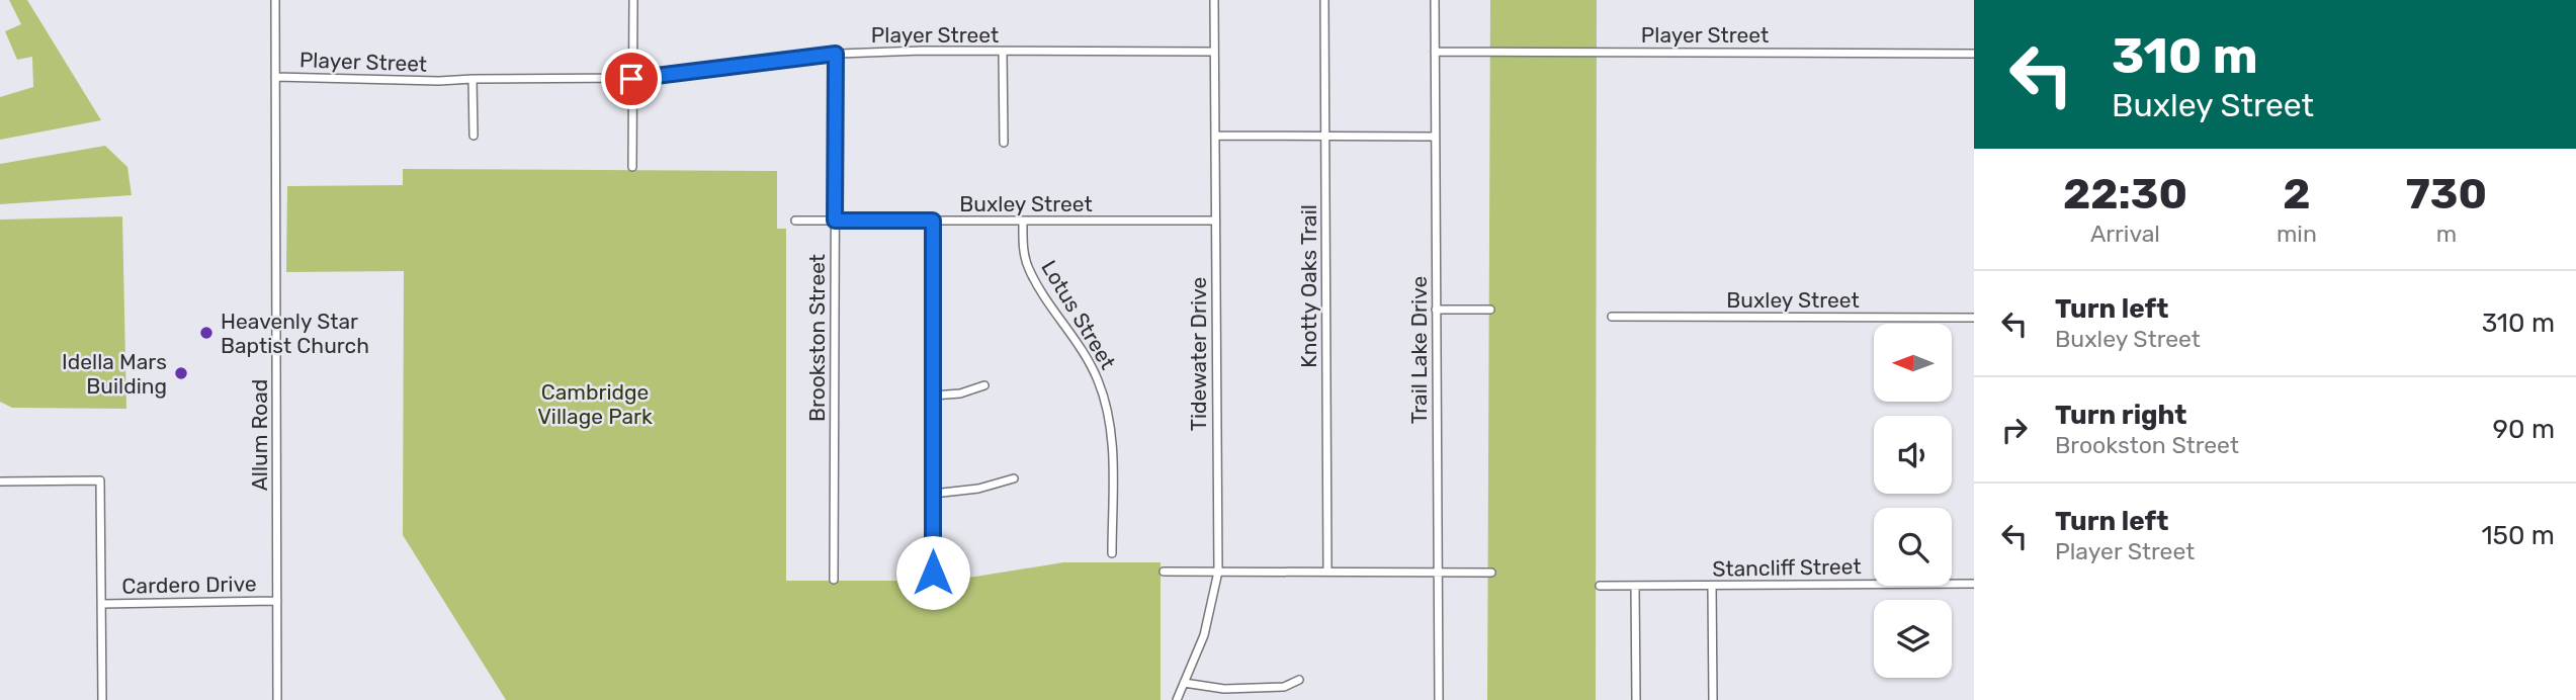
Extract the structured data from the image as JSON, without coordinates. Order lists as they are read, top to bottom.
{
  "streets": {
    "street": [
      "Player Street",
      "Buxley Street",
      "Knotty Oaks Trail",
      "Lotus Street",
      "Brookston Street",
      "Trail Lake Drive",
      "Tidewater Drive",
      "Allum Road",
      "Stancliff Street",
      "Cardero Drive"
    ]
  },
  "crossings": [
    ["Player Street", "Brookston Street"],
    ["Player Street", "Trail Lake Drive"],
    ["Player Street", "Tidewater Drive"],
    ["Player Street", "Allum Road"],
    ["Buxley Street", "Lotus Street"],
    ["Buxley Street", "Brookston Street"],
    ["Buxley Street", "Tidewater Drive"],
    ["Allum Road", "Cardero Drive"]
  ],
  "parks": ["Cambridge Village Park"],
  "places": ["Heavenly Star Baptist Church", "Idella Mars Building"],
  "north": "left",
  "page": {
    "turn": ["310 m", "Buxley Street"],
    "eta": [
      "22:30",
      "Arrival",
      "2",
      "min",
      "730",
      "m"
    ],
    "list": [
      {
        "name": "Turn left",
        "note": "Buxley Street",
        "value": "310 m"
      },
      {
        "name": "Turn right",
        "note": "Brookston Street",
        "value": "90 m"
      },
      {
        "name": "Turn left",
        "note": "Player Street",
        "value": "150 m"
      }
    ]
  }
}
